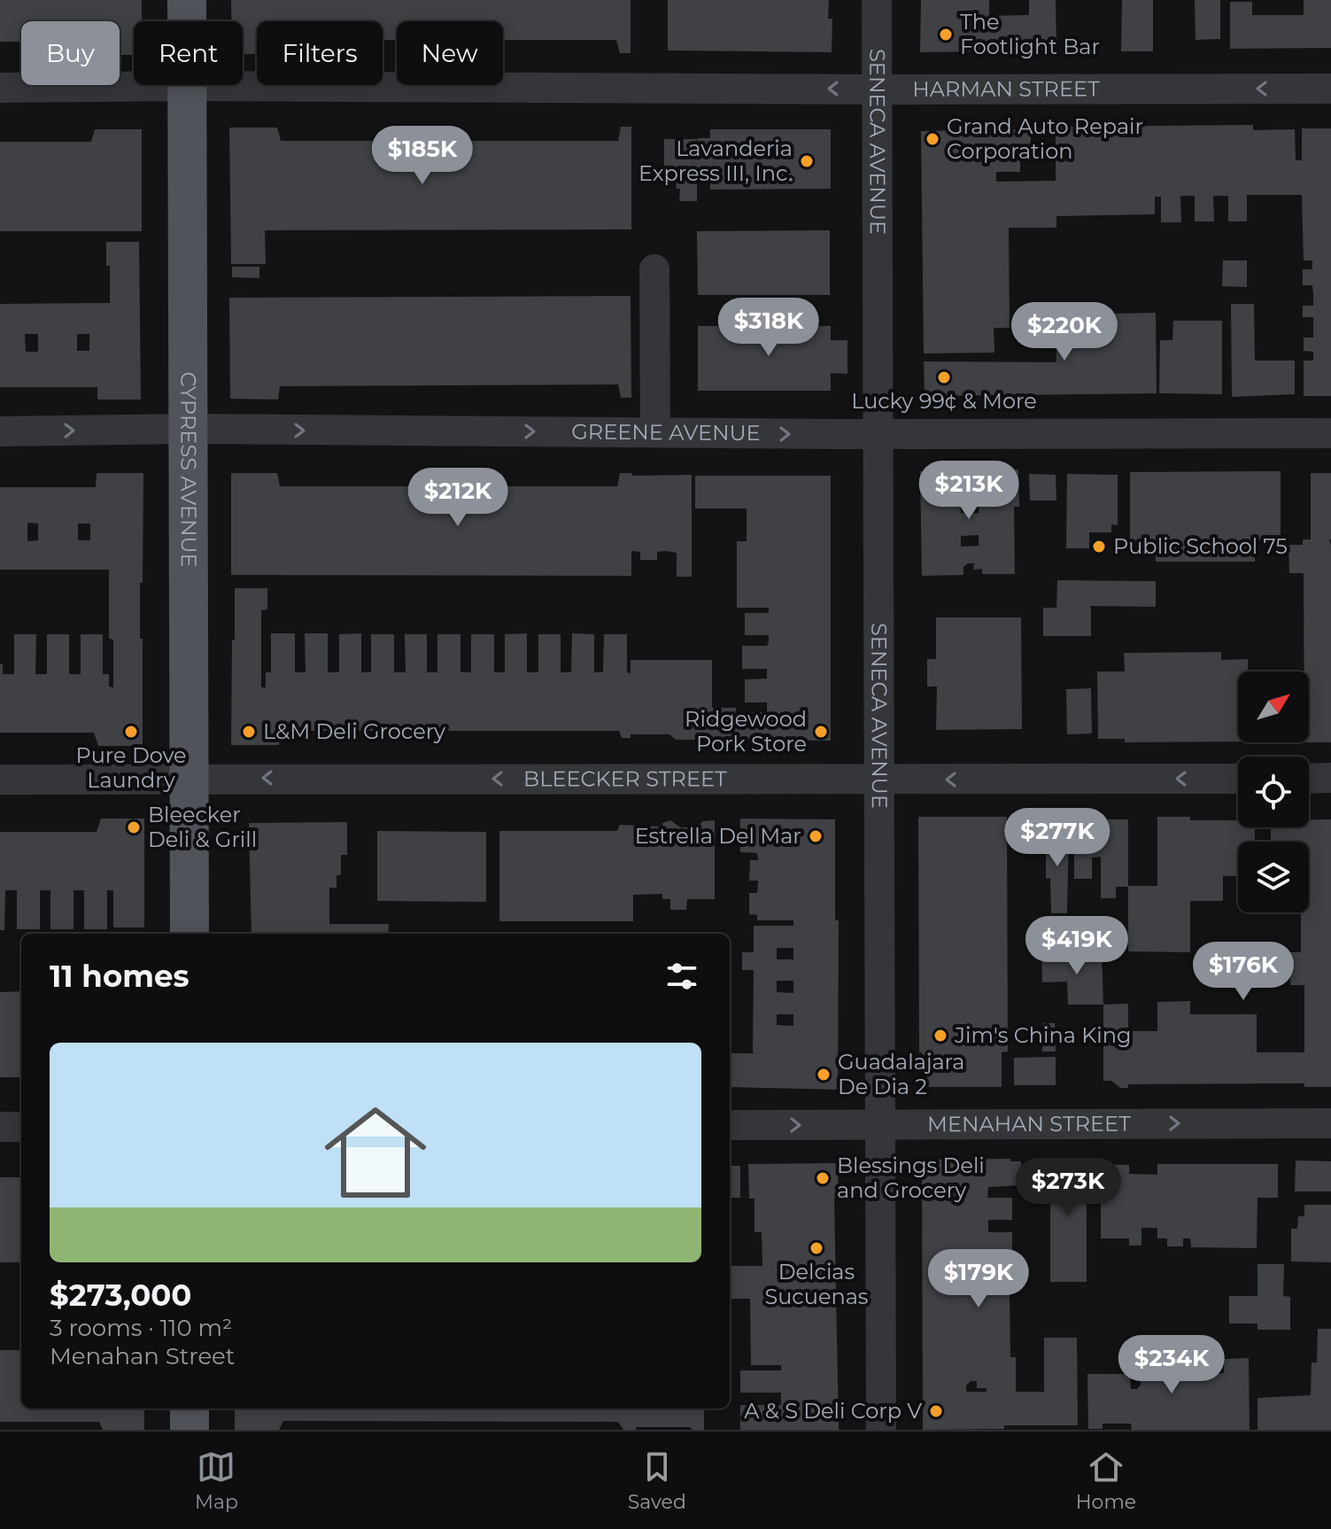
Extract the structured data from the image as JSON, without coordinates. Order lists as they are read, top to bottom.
{
  "streets": {
    "main road": ["CYPRESS AVENUE"],
    "street": [
      "HARMAN STREET",
      "SENECA AVENUE",
      "GREENE AVENUE",
      "BLEECKER STREET",
      "MENAHAN STREET"
    ]
  },
  "crossings": [
    ["HARMAN STREET", "SENECA AVENUE"],
    ["HARMAN STREET", "CYPRESS AVENUE"],
    ["SENECA AVENUE", "GREENE AVENUE"],
    ["SENECA AVENUE", "BLEECKER STREET"],
    ["SENECA AVENUE", "MENAHAN STREET"],
    ["GREENE AVENUE", "CYPRESS AVENUE"],
    ["CYPRESS AVENUE", "BLEECKER STREET"]
  ],
  "one_way": [
    "HARMAN STREET",
    "GREENE AVENUE",
    "BLEECKER STREET",
    "MENAHAN STREET"
  ],
  "places": [
    "The Footlight Bar",
    "Grand Auto Repair Corporation",
    "Lavanderia Express III, Inc.",
    "Lucky 99¢ & More",
    "Public School 75",
    "Pure Dove Laundry",
    "L&M Deli Grocery",
    "Ridgewood Pork Store",
    "Bleecker Deli & Grill",
    "Estrella Del Mar",
    "Jim's China King",
    "Guadalajara De Dia 2",
    "Blessings Deli and Grocery",
    "Delcias Sucuenas",
    "A & S Deli Corp V"
  ],
  "north": "top right",
  "page": {
    "chip": [
      "Buy",
      "Rent",
      "Filters",
      "New"
    ],
    "price": [
      "$185K",
      "$318K",
      "$220K",
      "$213K",
      "$212K",
      "$277K",
      "$419K",
      "$176K",
      "$273K",
      "$179K",
      "$234K"
    ],
    "heading": "11 homes",
    "list": [
      {
        "name": "$273,000",
        "note": "3 rooms · 110 m² · Menahan Street"
      }
    ],
    "tabs": ["Map", "Saved", "Home"]
  }
}
